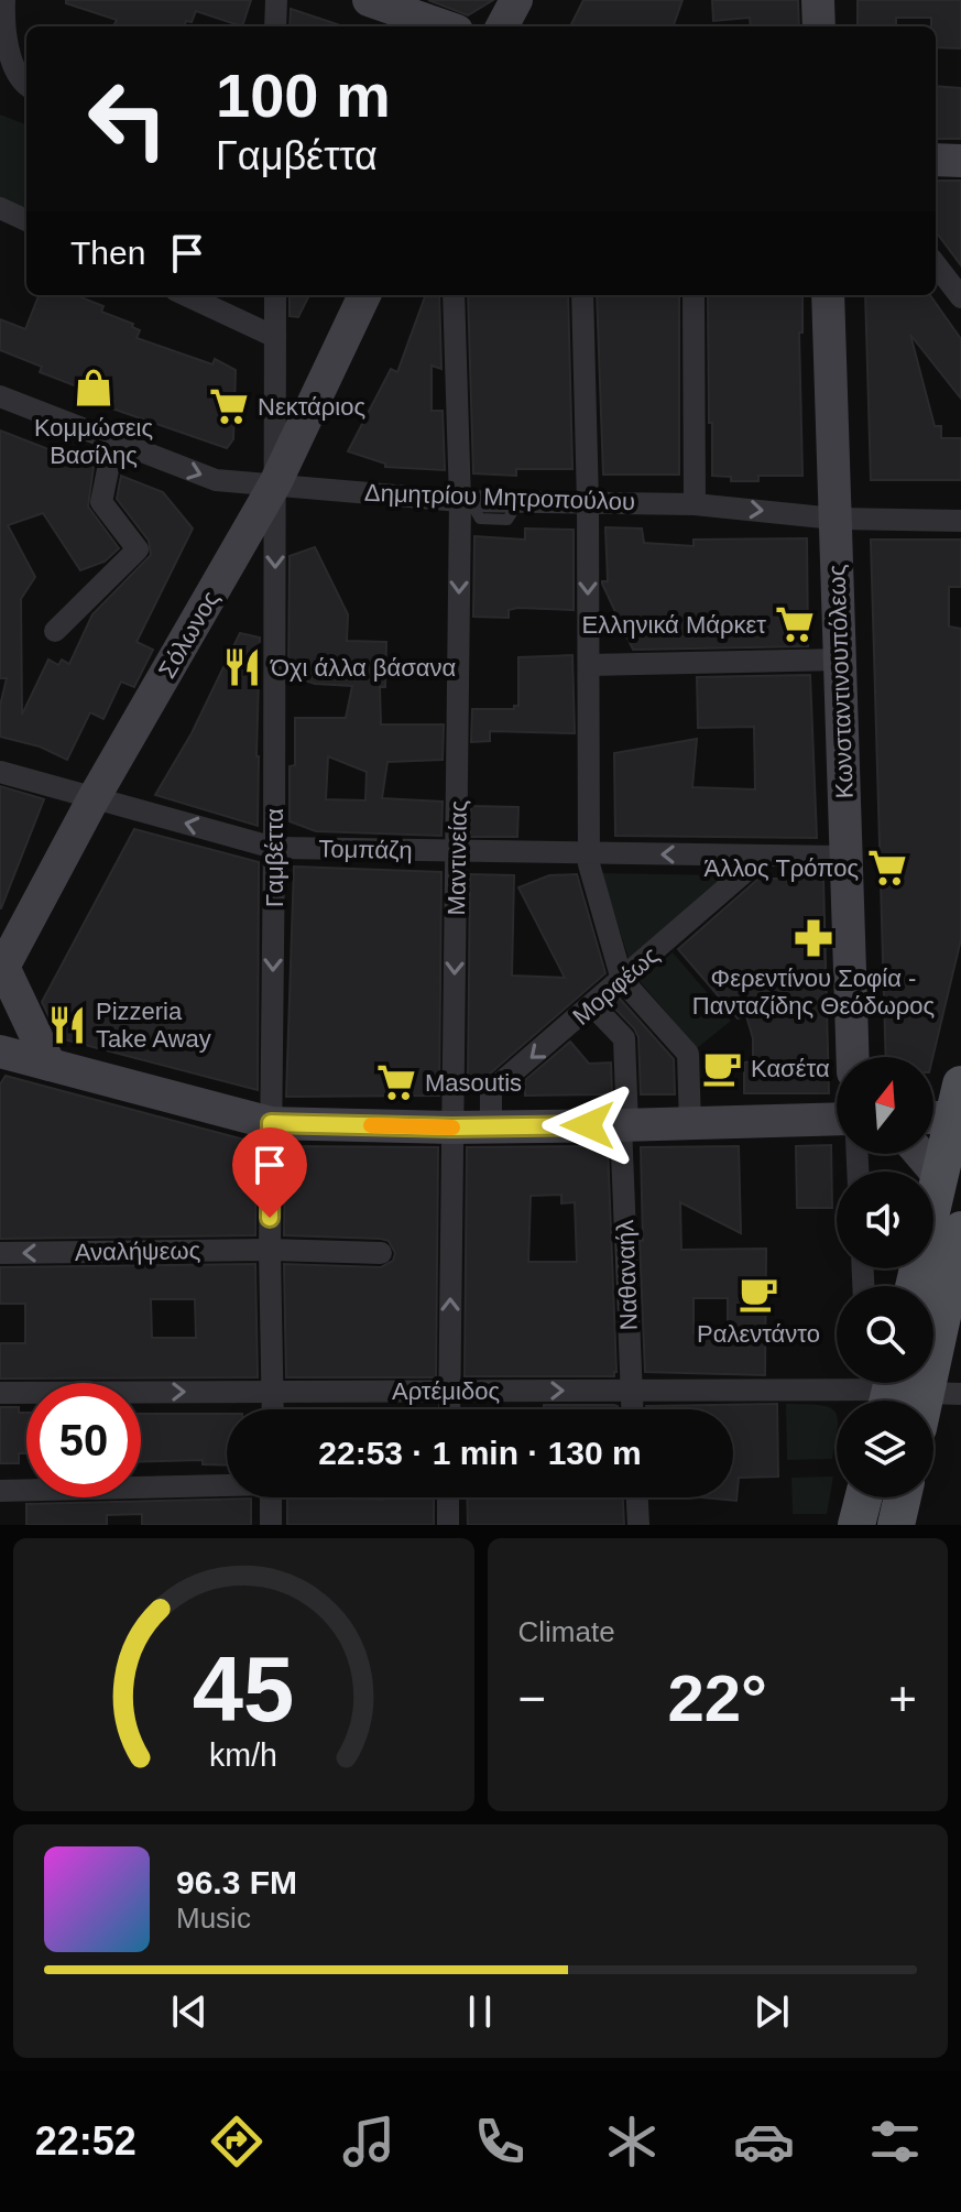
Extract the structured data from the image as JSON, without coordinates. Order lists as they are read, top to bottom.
{
  "streets": {
    "street": [
      "Δημητρίου Μητροπούλου",
      "Σόλωνος",
      "Κωνσταντινουπόλεως",
      "Τομπάζη",
      "Γαμβέττα",
      "Μαντινείας",
      "Μορφέως",
      "Αναλήψεως",
      "Ναθαναήλ",
      "Αρτέμιδος"
    ]
  },
  "crossings": [
    ["Δημητρίου Μητροπούλου", "Σόλωνος"],
    ["Δημητρίου Μητροπούλου", "Κωνσταντινουπόλεως"],
    ["Δημητρίου Μητροπούλου", "Γαμβέττα"],
    ["Δημητρίου Μητροπούλου", "Μαντινείας"],
    ["Σόλωνος", "Τομπάζη"],
    ["Σόλωνος", "Γαμβέττα"],
    ["Κωνσταντινουπόλεως", "Τομπάζη"],
    ["Τομπάζη", "Γαμβέττα"],
    ["Τομπάζη", "Μαντινείας"],
    ["Τομπάζη", "Μορφέως"],
    ["Γαμβέττα", "Αναλήψεως"],
    ["Γαμβέττα", "Αρτέμιδος"],
    ["Μαντινείας", "Αρτέμιδος"],
    ["Μορφέως", "Ναθαναήλ"],
    ["Ναθαναήλ", "Αρτέμιδος"]
  ],
  "one_way": ["Γαμβέττα", "Μορφέως"],
  "places": {
    "shop": ["Κομμώσεις Βασίλης"],
    "supermarket": [
      "Νεκτάριος",
      "Ελληνικά Μάρκετ",
      "Άλλος Τρόπος",
      "Masoutis"
    ],
    "restaurant": ["Όχι άλλα βάσανα", "Pizzeria Take Away"],
    "pharmacy": ["Φερεντίνου Σοφία - Πανταζίδης Θεόδωρος"],
    "cafe": ["Κασέτα", "Ραλεντάντο"]
  },
  "north": "top",
  "page": {
    "turn": ["100 m", "Γαμβέττα"],
    "then": "Then",
    "limit": "50",
    "trip": "22:53 · 1 min · 130 m",
    "tile": "Climate",
    "heat": ["−", "22°", "+"],
    "song": ["96.3 FM", "Music"],
    "tabs": "22:52",
    "gauge": ["45", "km/h"]
  }
}
